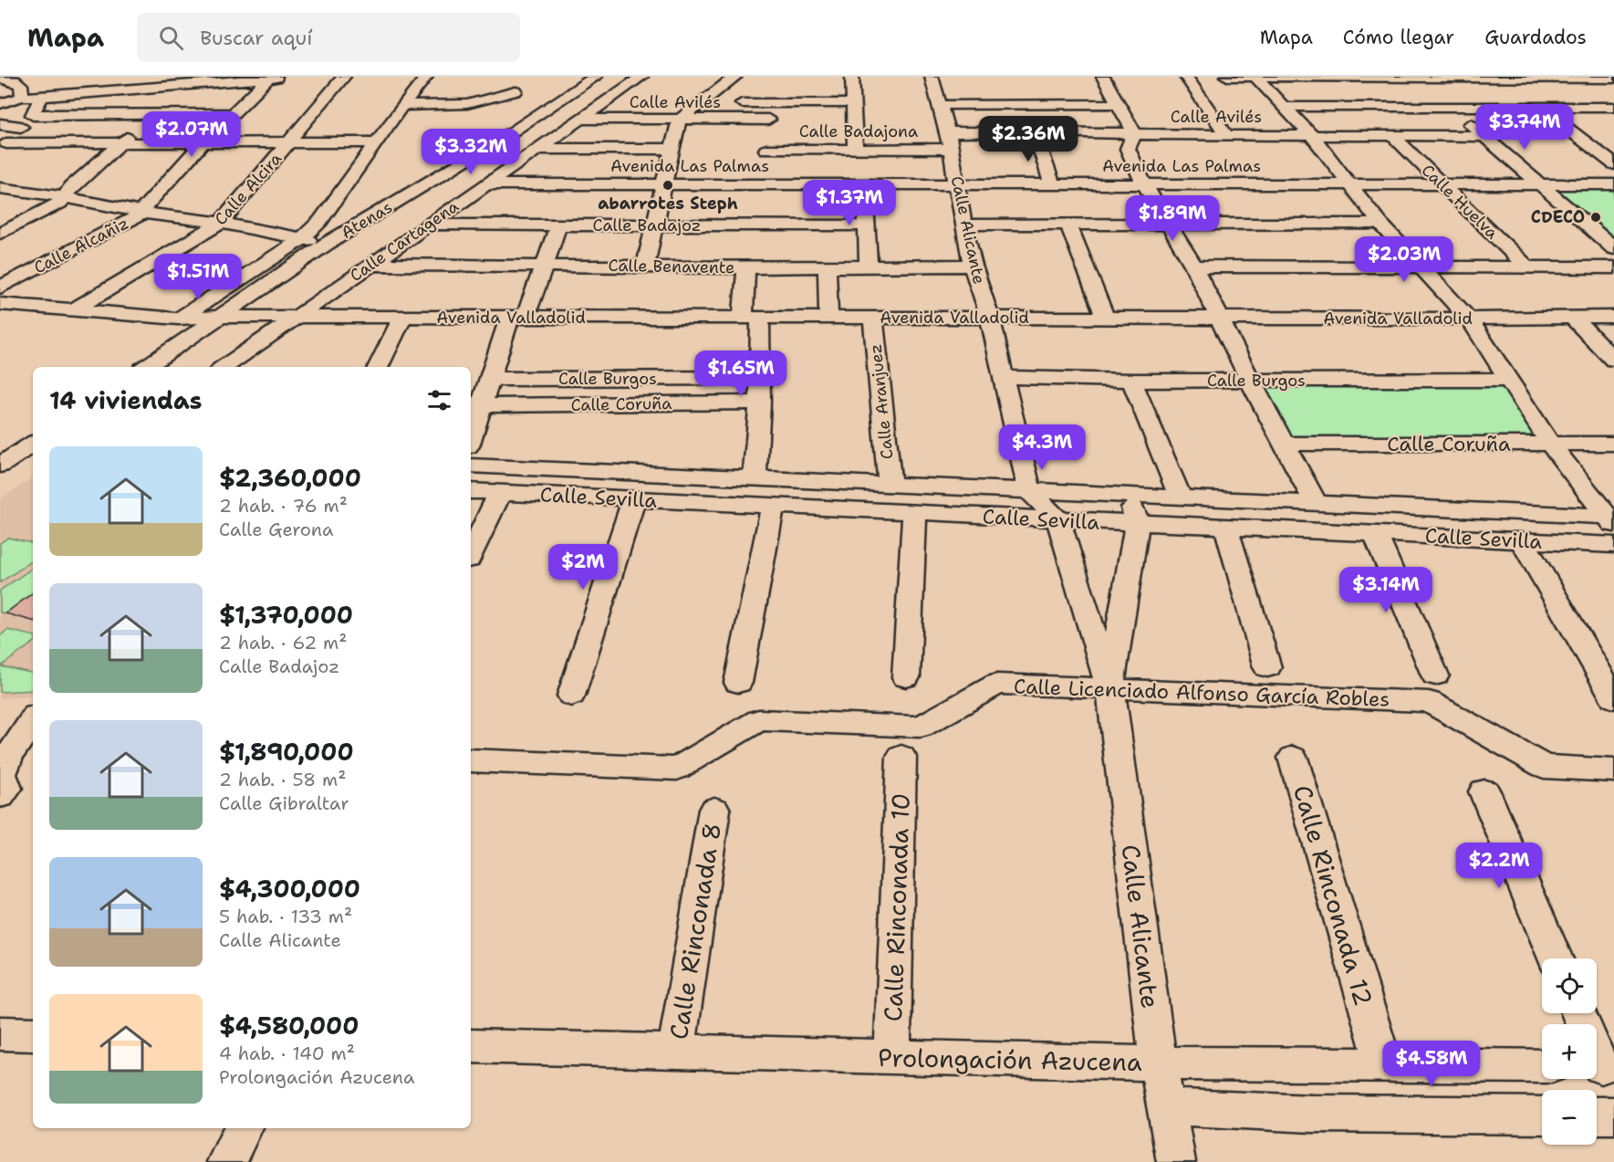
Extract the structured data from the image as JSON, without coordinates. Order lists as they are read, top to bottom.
{
  "streets": {
    "street": [
      "Calle Avilés",
      "Calle Badajona",
      "Avenida Las Palmas",
      "Calle Alcira",
      "Calle Huelva",
      "Atenas",
      "Calle Badajoz",
      "Calle Alicante",
      "Calle Cartagena",
      "Calle Alcañiz",
      "Calle Benavente",
      "Avenida Valladolid",
      "Calle Burgos",
      "Calle Aranjuez",
      "Calle Coruña",
      "Calle Sevilla",
      "Calle Licenciado Alfonso García Robles",
      "Calle Rinconada 12",
      "Calle Rinconada 10",
      "Calle Rinconada 8",
      "Prolongación Azucena"
    ]
  },
  "crossings": [
    ["Calle Avilés", "Calle Badajona"],
    ["Calle Avilés", "Calle Huelva"],
    ["Calle Avilés", "Calle Alicante"],
    ["Calle Avilés", "Calle Cartagena"],
    ["Calle Badajona", "Calle Alicante"],
    ["Avenida Las Palmas", "Calle Huelva"],
    ["Avenida Las Palmas", "Calle Alicante"],
    ["Avenida Las Palmas", "Calle Cartagena"],
    ["Calle Alcira", "Avenida Valladolid"],
    ["Atenas", "Avenida Valladolid"],
    ["Calle Badajoz", "Calle Cartagena"],
    ["Calle Alicante", "Calle Benavente"],
    ["Calle Alicante", "Avenida Valladolid"],
    ["Calle Alicante", "Calle Burgos"],
    ["Calle Alicante", "Calle Sevilla"],
    ["Calle Alicante", "Calle Licenciado Alfonso García Robles"],
    ["Calle Alicante", "Prolongación Azucena"],
    ["Calle Cartagena", "Calle Benavente"],
    ["Calle Cartagena", "Avenida Valladolid"],
    ["Avenida Valladolid", "Calle Aranjuez"],
    ["Calle Aranjuez", "Calle Sevilla"],
    ["Calle Rinconada 12", "Prolongación Azucena"],
    ["Calle Rinconada 10", "Prolongación Azucena"],
    ["Calle Rinconada 8", "Prolongación Azucena"]
  ],
  "places": ["abarrotes Steph", "CDECO"],
  "page": {
    "header": "Mapa",
    "search": "Buscar aquí",
    "nav": ["Mapa", "Cómo llegar", "Guardados"],
    "price": [
      "$3.74M",
      "$2.07M",
      "$2.36M",
      "$3.32M",
      "$1.37M",
      "$1.89M",
      "$2.03M",
      "$1.51M",
      "$1.65M",
      "$4.3M",
      "$2M",
      "$3.14M",
      "$2.2M",
      "$4.58M"
    ],
    "heading": "14 viviendas",
    "list": [
      {
        "name": "$2,360,000",
        "note": "2 hab. · 76 m² · Calle Gerona"
      },
      {
        "name": "$1,370,000",
        "note": "2 hab. · 62 m² · Calle Badajoz"
      },
      {
        "name": "$1,890,000",
        "note": "2 hab. · 58 m² · Calle Gibraltar"
      },
      {
        "name": "$4,300,000",
        "note": "5 hab. · 133 m² · Calle Alicante"
      },
      {
        "name": "$4,580,000",
        "note": "4 hab. · 140 m² · Prolongación Azucena"
      }
    ],
    "map_buttons": ["+", "−"]
  }
}
